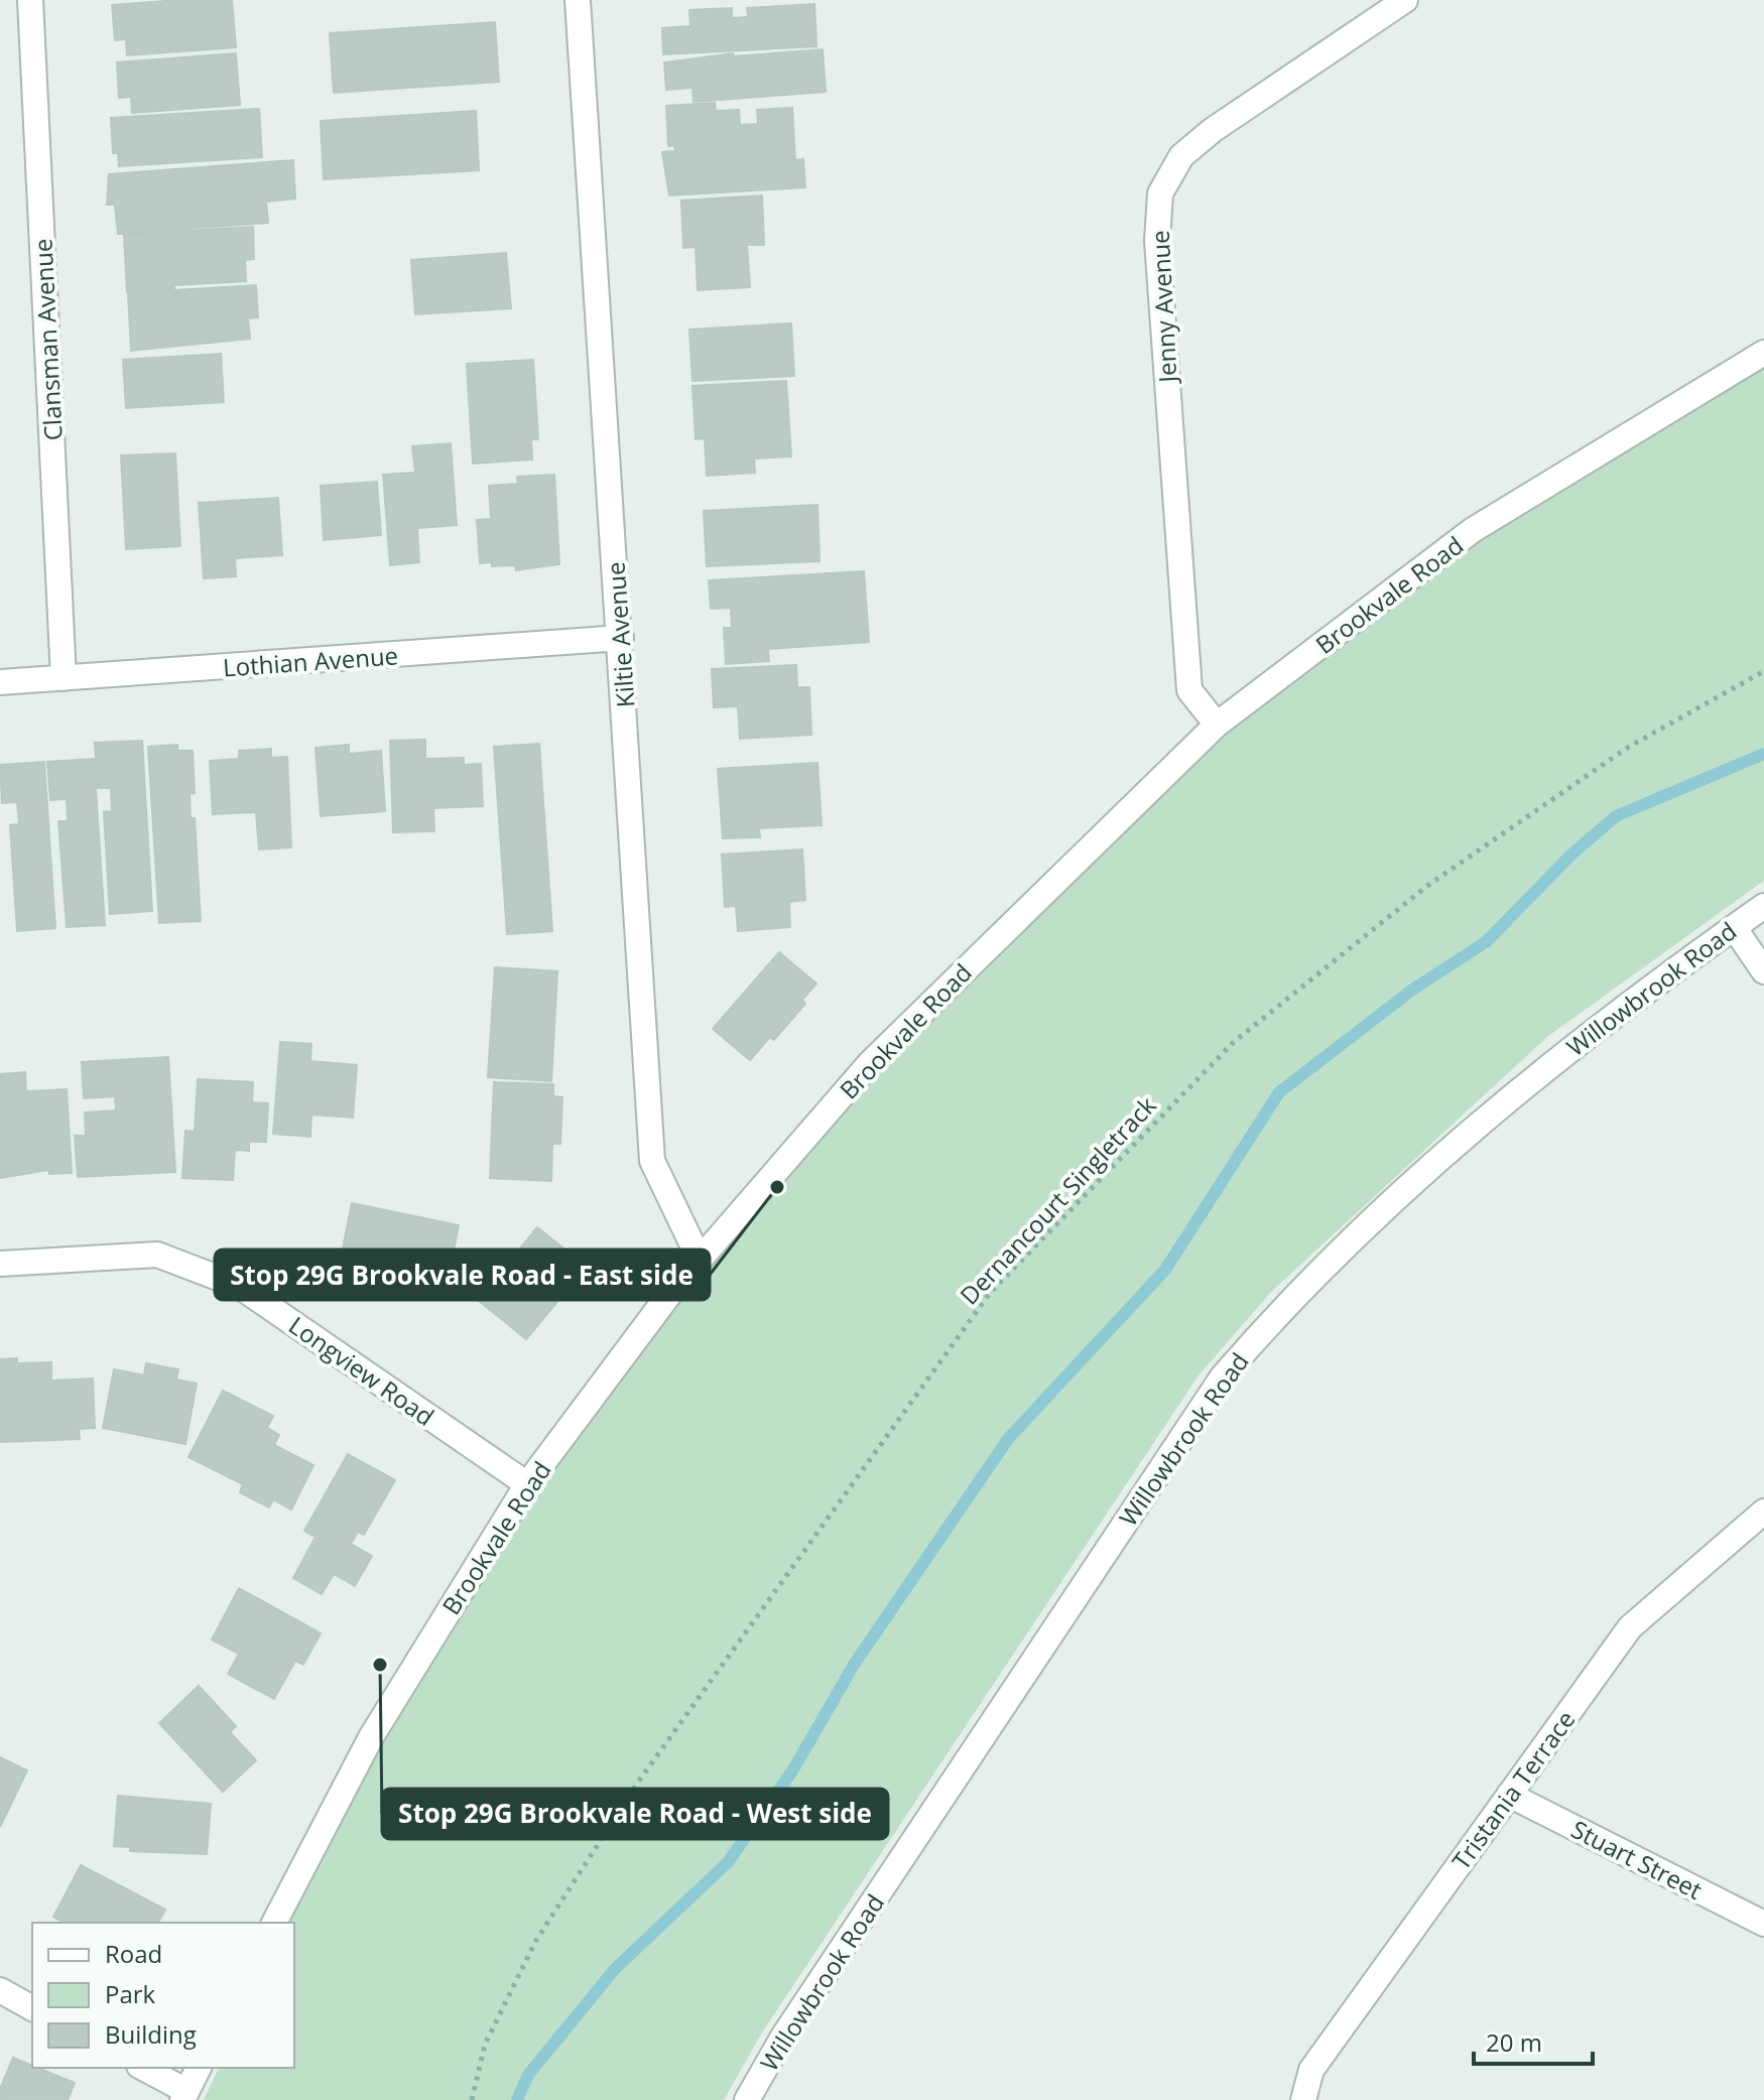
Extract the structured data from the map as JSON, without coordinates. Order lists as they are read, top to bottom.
{
  "streets": {
    "street": [
      "Jenny Avenue",
      "Clansman Avenue",
      "Brookvale Road",
      "Kiltie Avenue",
      "Lothian Avenue",
      "Willowbrook Road",
      "Longview Road",
      "Tristania Terrace",
      "Stuart Street"
    ],
    "path": ["Dernancourt Singletrack"]
  },
  "crossings": [
    ["Jenny Avenue", "Brookvale Road"],
    ["Clansman Avenue", "Lothian Avenue"],
    ["Brookvale Road", "Kiltie Avenue"],
    ["Brookvale Road", "Longview Road"],
    ["Kiltie Avenue", "Lothian Avenue"],
    ["Tristania Terrace", "Stuart Street"]
  ],
  "places": ["Stop 29G Brookvale Road - East side", "Stop 29G Brookvale Road - West side"],
  "legend": ["Road", "Park", "Building"],
  "scale_bar": "20 m"
}
